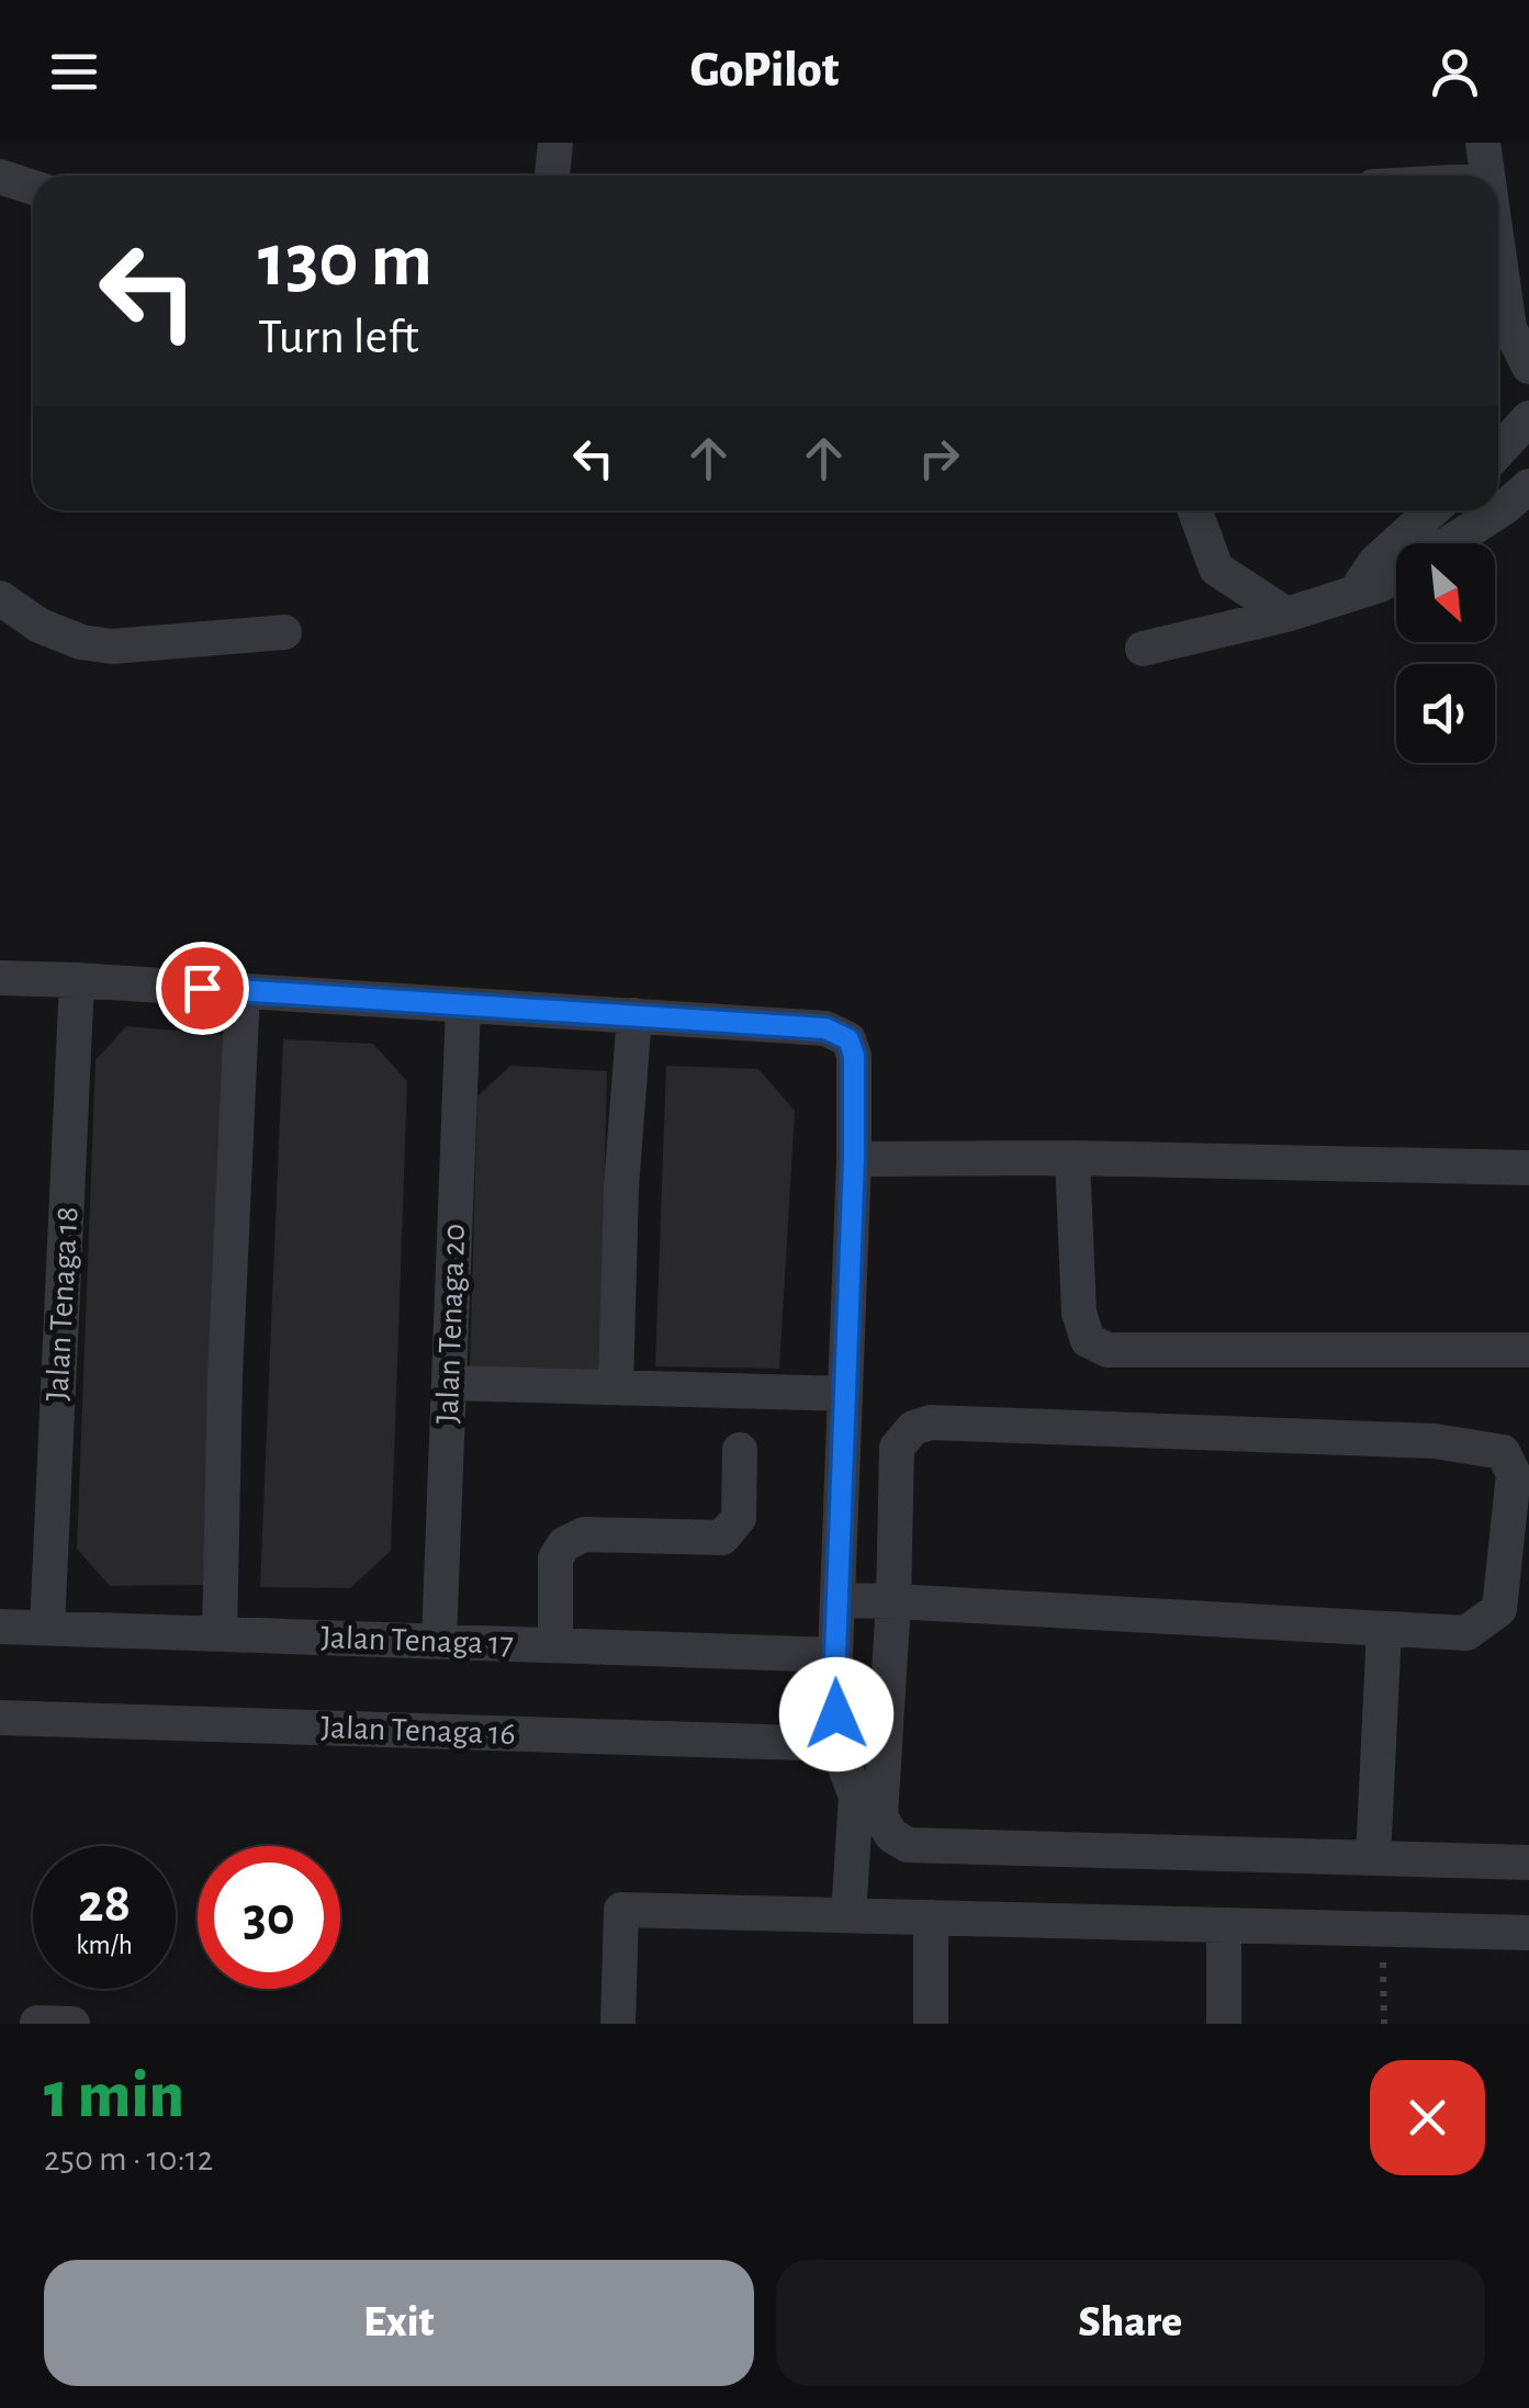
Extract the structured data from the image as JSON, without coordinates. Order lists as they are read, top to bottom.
{
  "streets": {
    "street": [
      "Jalan Tenaga 18",
      "Jalan Tenaga 20",
      "Jalan Tenaga 17",
      "Jalan Tenaga 16"
    ]
  },
  "crossings": [
    ["Jalan Tenaga 18", "Jalan Tenaga 17"],
    ["Jalan Tenaga 20", "Jalan Tenaga 17"]
  ],
  "north": "bottom right",
  "page": {
    "header": "GoPilot",
    "turn": ["130 m", "Turn left"],
    "speed": "28 km/h",
    "limit": "30",
    "heading": ["1 min", "250 m · 10:12"],
    "buttons": ["Exit", "Share"]
  }
}
